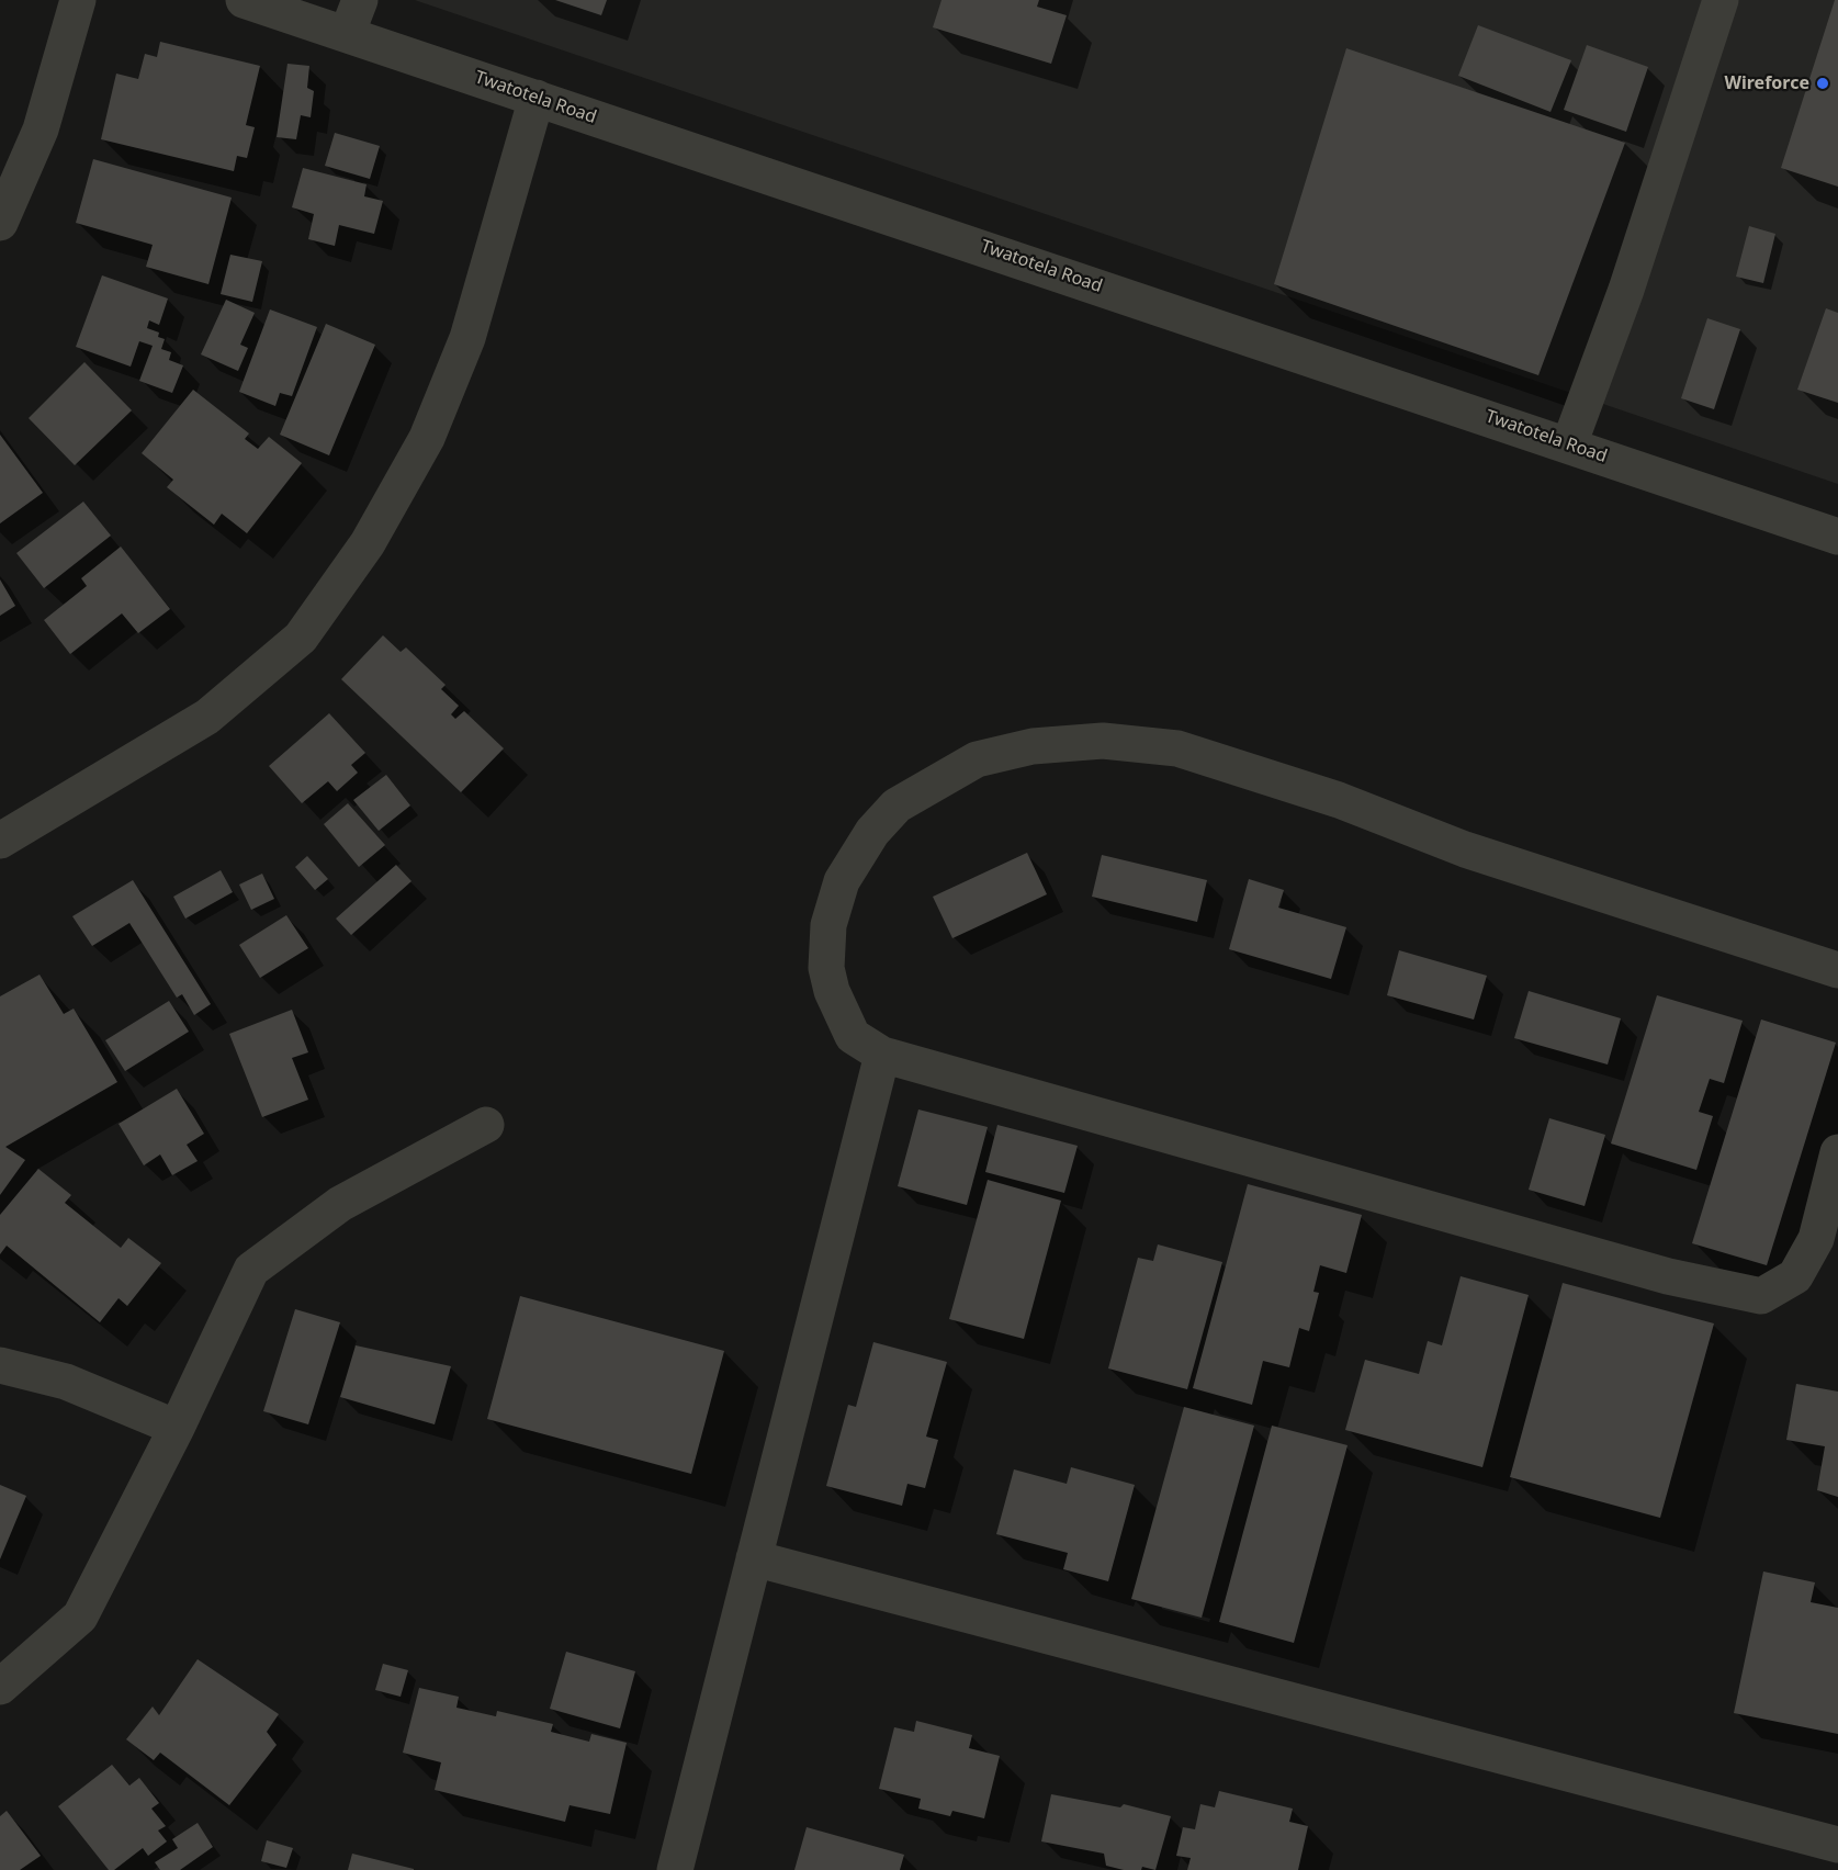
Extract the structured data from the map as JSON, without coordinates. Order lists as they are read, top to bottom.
{
  "streets": {
    "street": ["Twatotela Road"]
  },
  "places": ["Wireforce"]
}
